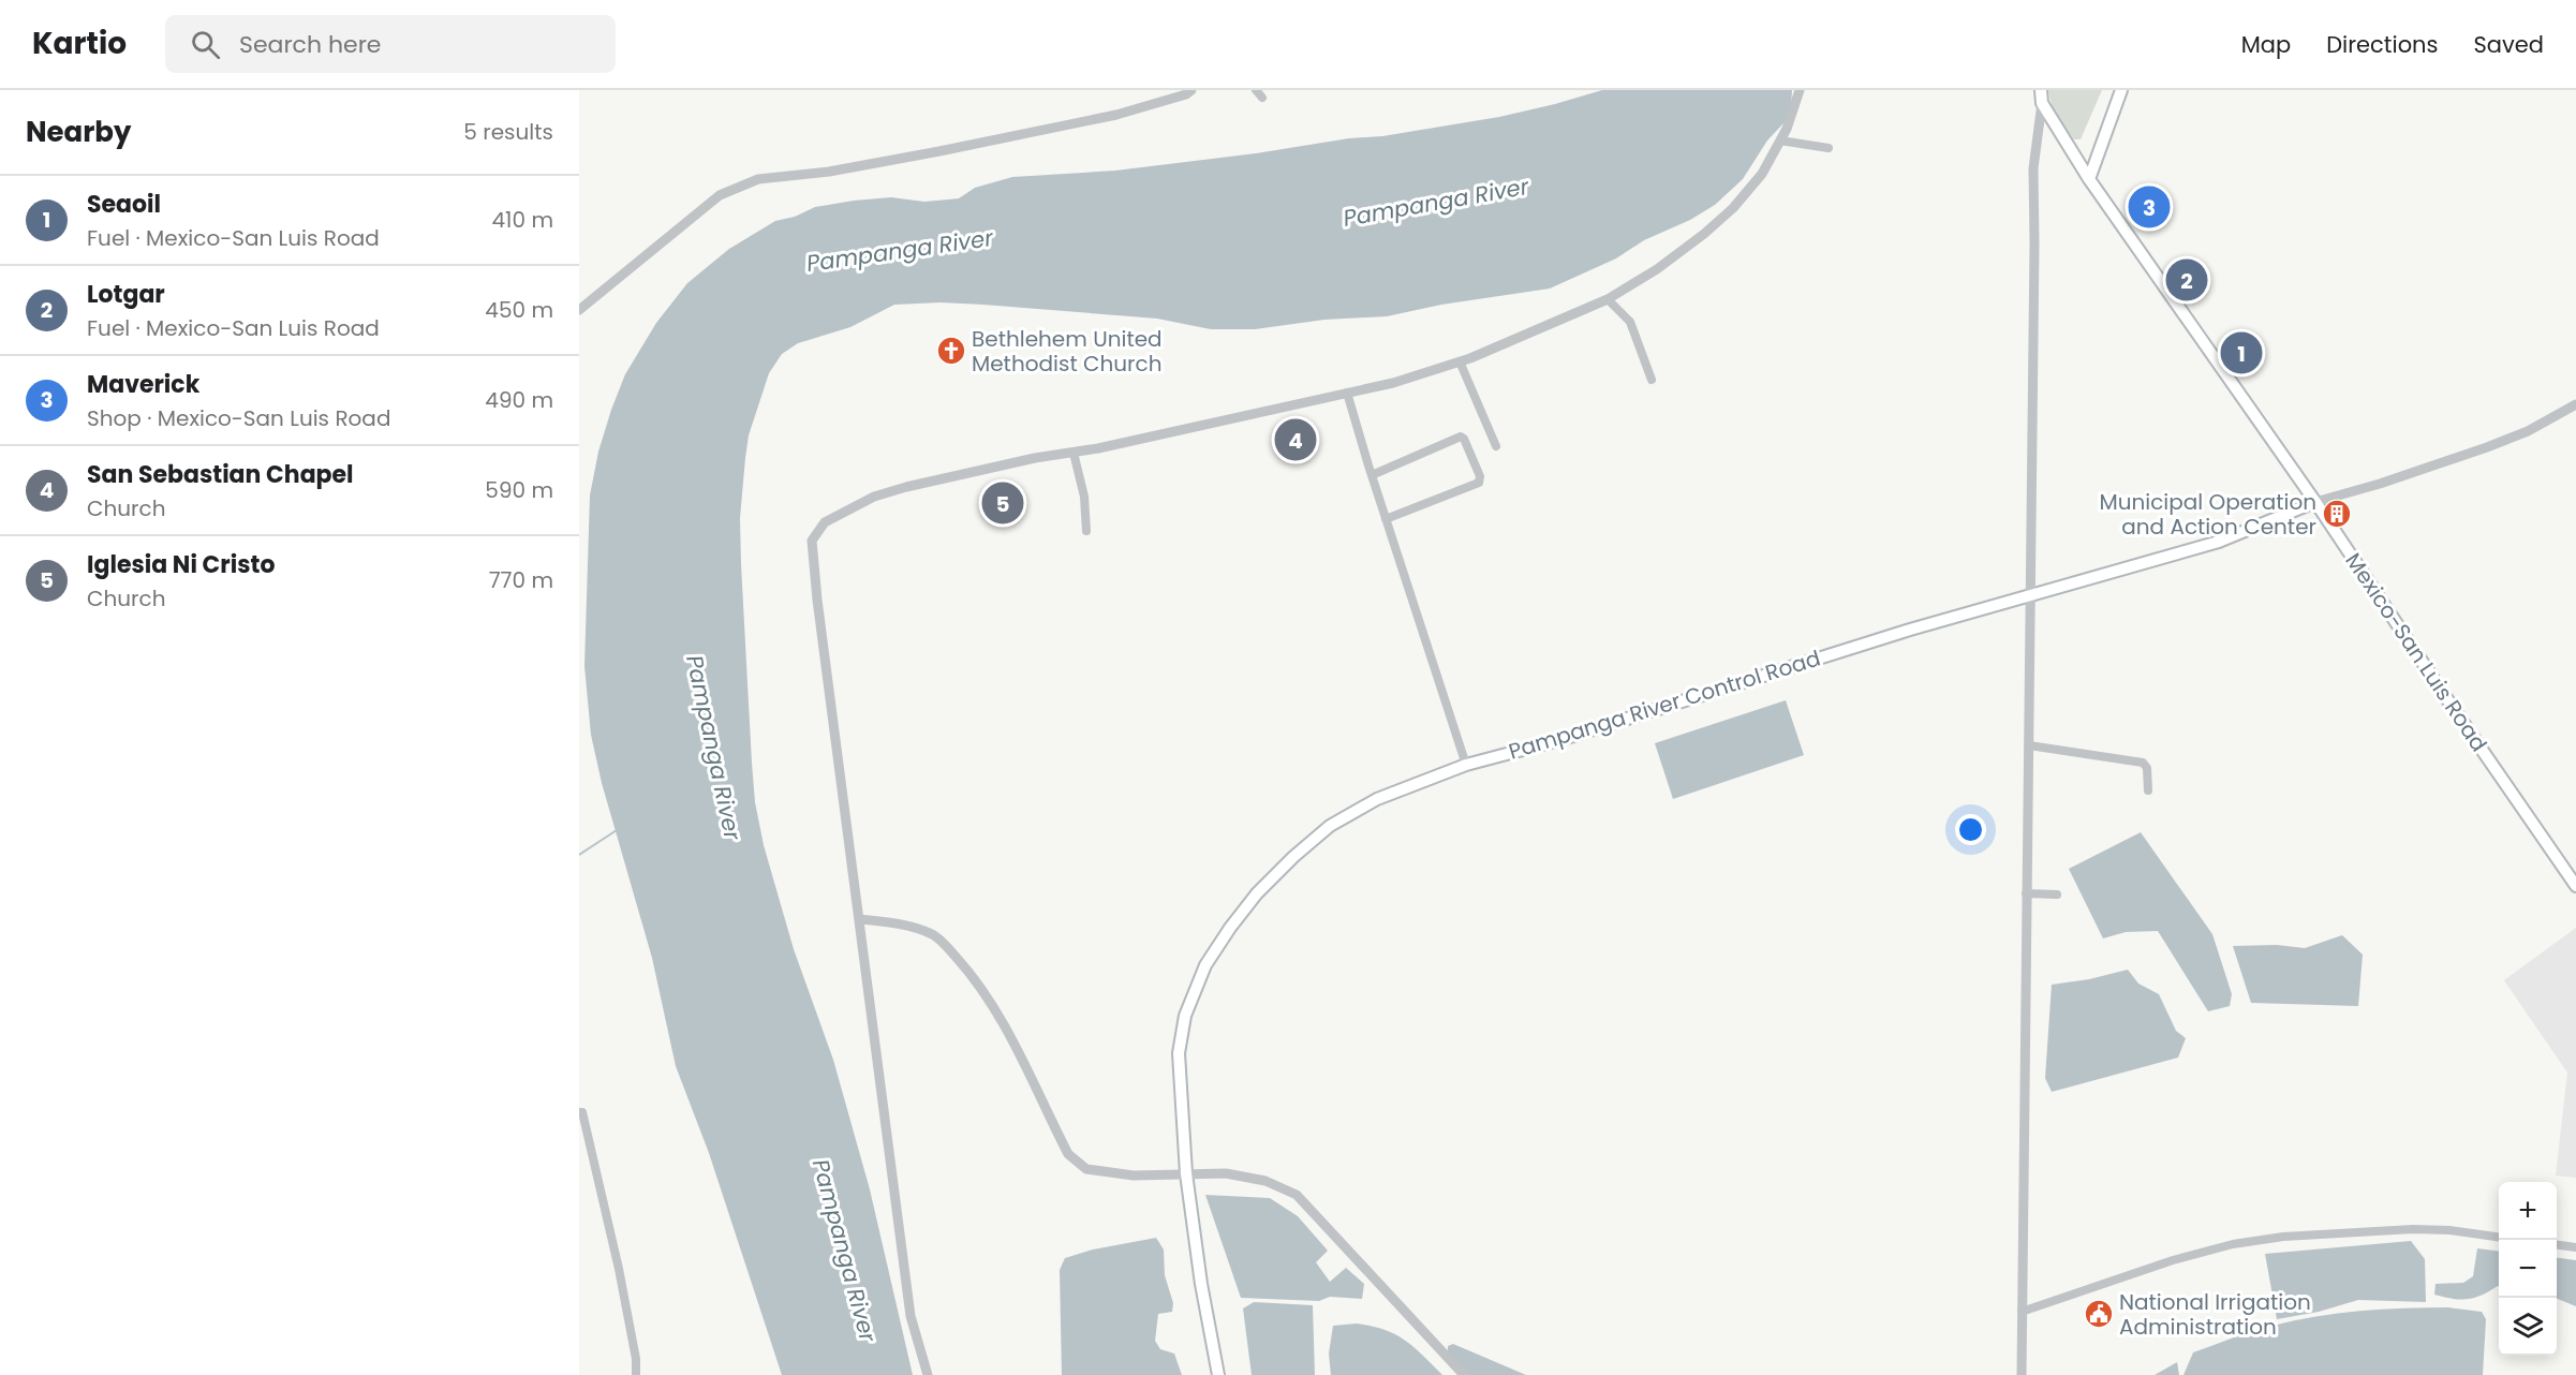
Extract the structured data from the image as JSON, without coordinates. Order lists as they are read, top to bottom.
{
  "streets": {
    "main road": ["Mexico-San Luis Road", "Pampanga River Control Road"]
  },
  "crossings": [
    ["Mexico-San Luis Road", "Pampanga River Control Road"]
  ],
  "water": ["Pampanga River"],
  "places": {
    "church": ["Bethlehem United Methodist Church"],
    "building": ["Municipal Operation and Action Center"],
    "public building": ["National Irrigation Administration"]
  },
  "page": {
    "header": "Kartio",
    "search": "Search here",
    "nav": ["Map", "Directions", "Saved"],
    "heading": ["Nearby", "5 results"],
    "list": [
      {
        "mark": "1",
        "name": "Seaoil",
        "note": "Fuel · Mexico-San Luis Road",
        "value": "410 m"
      },
      {
        "mark": "2",
        "name": "Lotgar",
        "note": "Fuel · Mexico-San Luis Road",
        "value": "450 m"
      },
      {
        "mark": "3",
        "name": "Maverick",
        "note": "Shop · Mexico-San Luis Road",
        "value": "490 m"
      },
      {
        "mark": "4",
        "name": "San Sebastian Chapel",
        "note": "Church",
        "value": "590 m"
      },
      {
        "mark": "5",
        "name": "Iglesia Ni Cristo",
        "note": "Church",
        "value": "770 m"
      }
    ],
    "pins": [
      "3",
      "2",
      "1",
      "4",
      "5"
    ],
    "map_buttons": ["+", "−"]
  }
}
